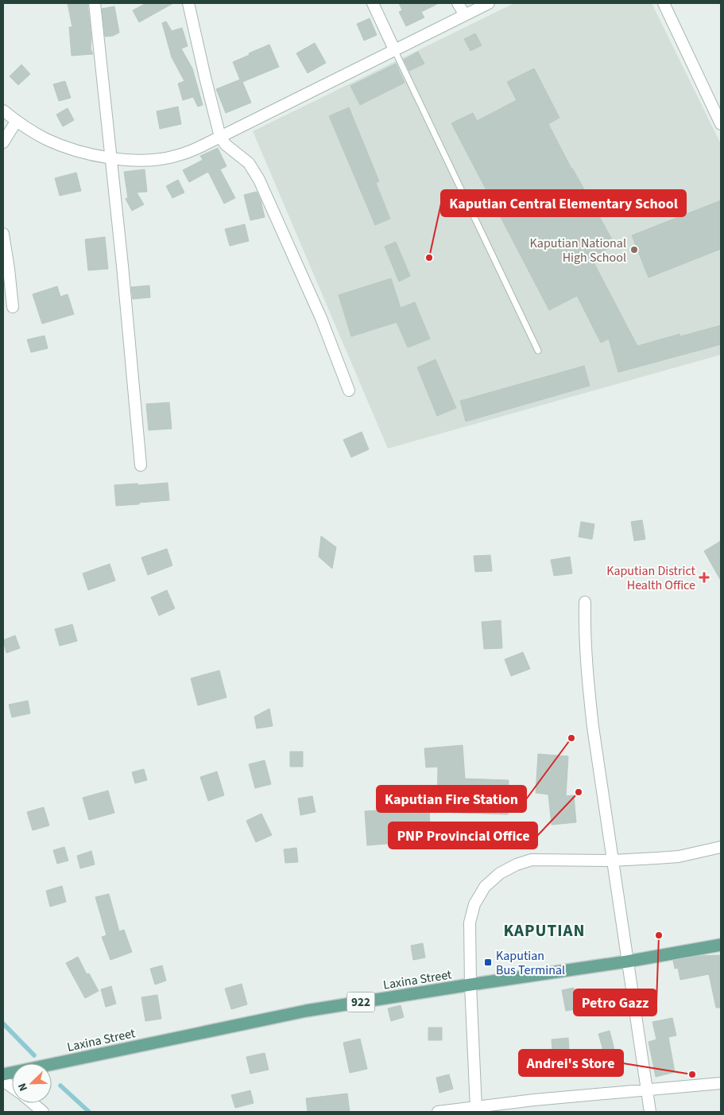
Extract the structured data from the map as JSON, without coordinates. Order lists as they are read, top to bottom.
{
  "streets": {
    "main road": ["Laxina Street", "922"]
  },
  "districts": ["KAPUTIAN"],
  "places": {
    "other": [
      "Kaputian National High School",
      "Kaputian Central Elementary School",
      "Kaputian Fire Station",
      "PNP Provincial Office",
      "Petro Gazz",
      "Andrei's Store"
    ],
    "health": ["Kaputian District Health Office"],
    "transit": ["Kaputian Bus Terminal"]
  },
  "north": "bottom left"
}
